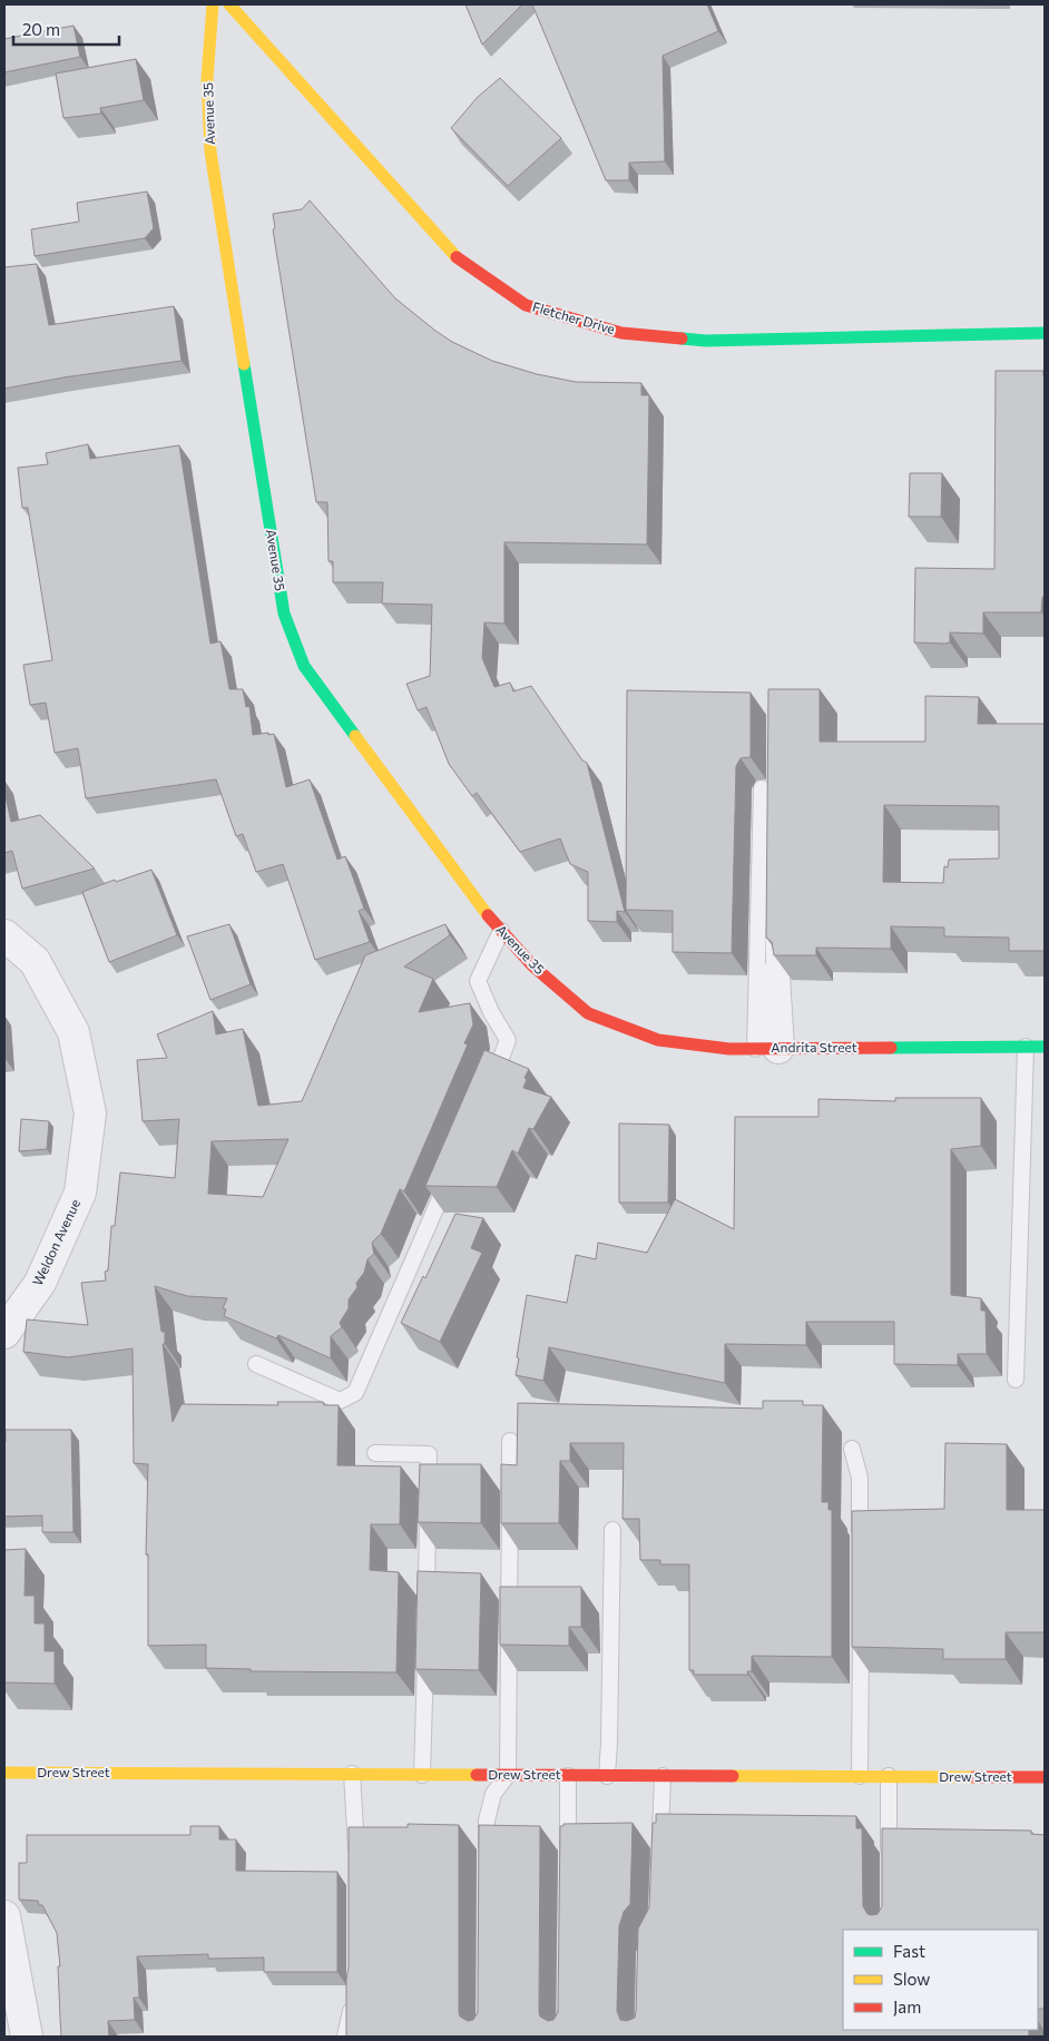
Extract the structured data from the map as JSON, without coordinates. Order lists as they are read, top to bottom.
{
  "streets": {
    "street": [
      "Avenue 35",
      "Fletcher Drive",
      "Andrita Street",
      "Weldon Avenue",
      "Drew Street"
    ]
  },
  "crossings": [
    ["Avenue 35", "Andrita Street"]
  ],
  "legend": ["Fast", "Slow", "Jam"],
  "scale_bar": "20 m"
}
